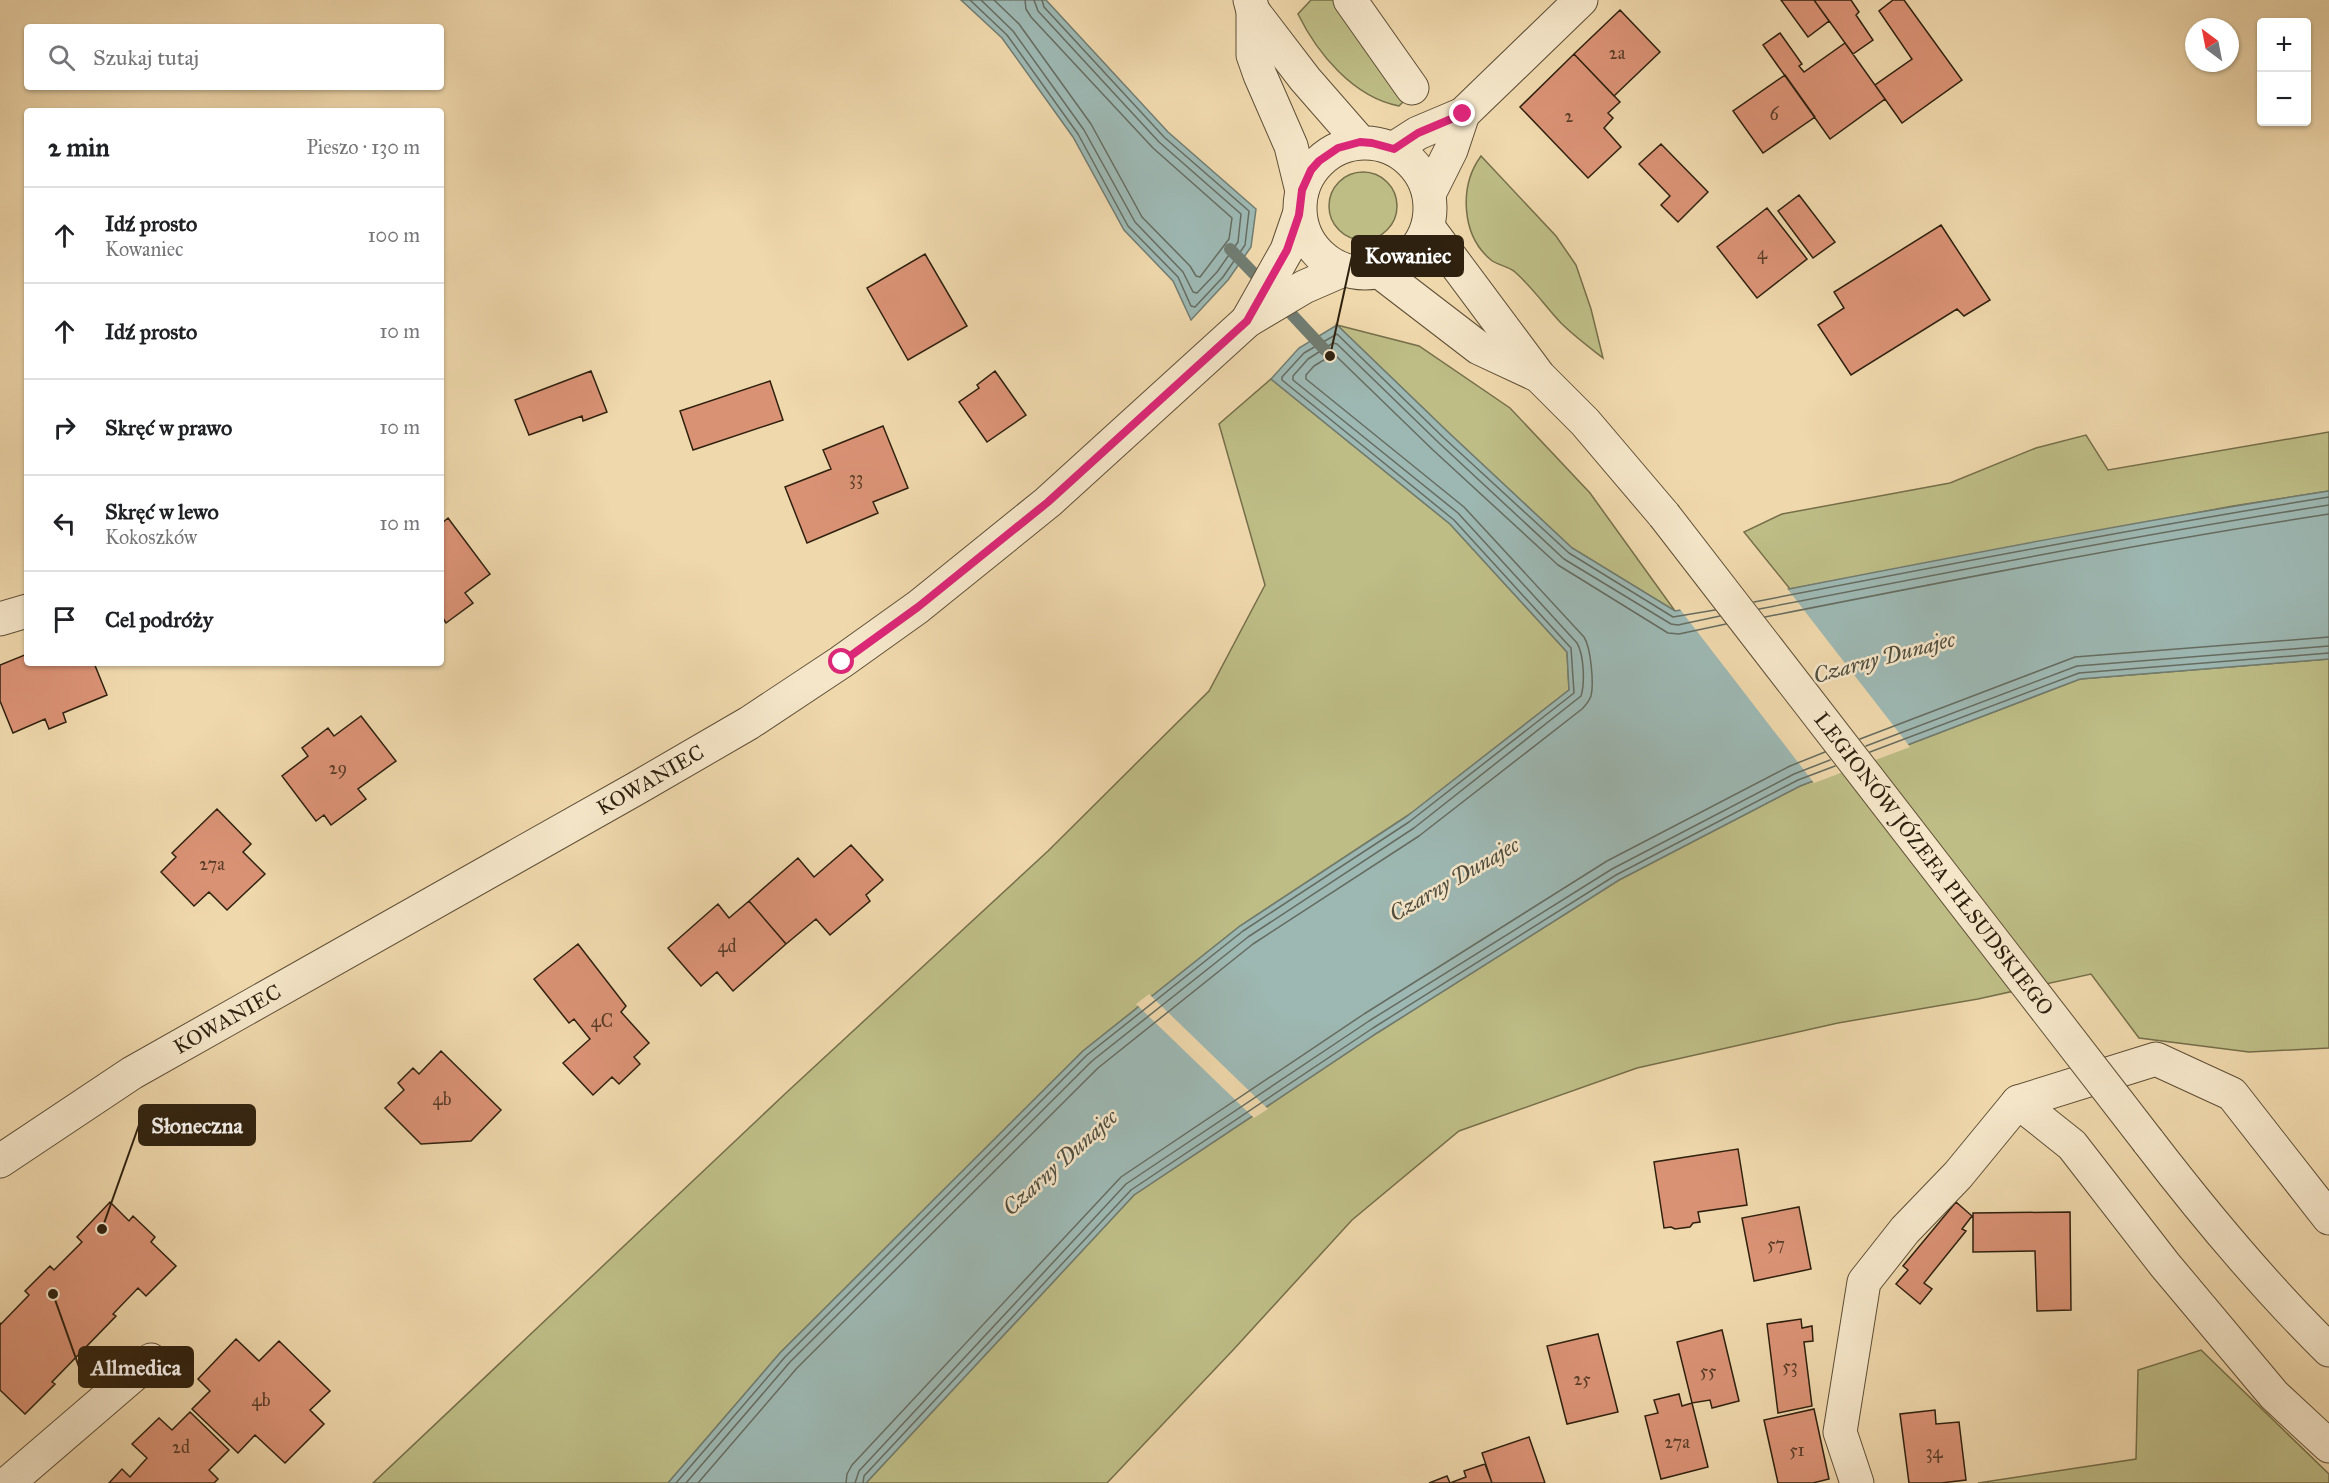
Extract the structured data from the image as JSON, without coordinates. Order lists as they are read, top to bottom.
{
  "streets": {
    "street": ["KOWANIEC", "LEGIONÓW JÓZEFA PIŁSUDSKIEGO"]
  },
  "crossings": [
    ["KOWANIEC", "LEGIONÓW JÓZEFA PIŁSUDSKIEGO"]
  ],
  "water": ["Czarny Dunajec"],
  "places": ["Kowaniec", "Słoneczna", "Allmedica"],
  "house_numbers": [
    "2a",
    "6",
    "2",
    "4",
    "33",
    "29",
    "27a",
    "4d",
    "4C",
    "4b",
    "57",
    "53",
    "55",
    "25",
    "4b",
    "27a",
    "2d",
    "51",
    "34"
  ],
  "north": "top left",
  "page": {
    "map_buttons": ["+", "−"],
    "search": "Szukaj tutaj",
    "heading": ["2 min", "Pieszo · 130 m"],
    "list": [
      ["Idź prosto", "Kowaniec", "100 m"],
      ["Idź prosto", "10 m"],
      ["Skręć w prawo", "10 m"],
      ["Skręć w lewo", "Kokoszków", "10 m"],
      "Cel podróży"
    ]
  }
}
